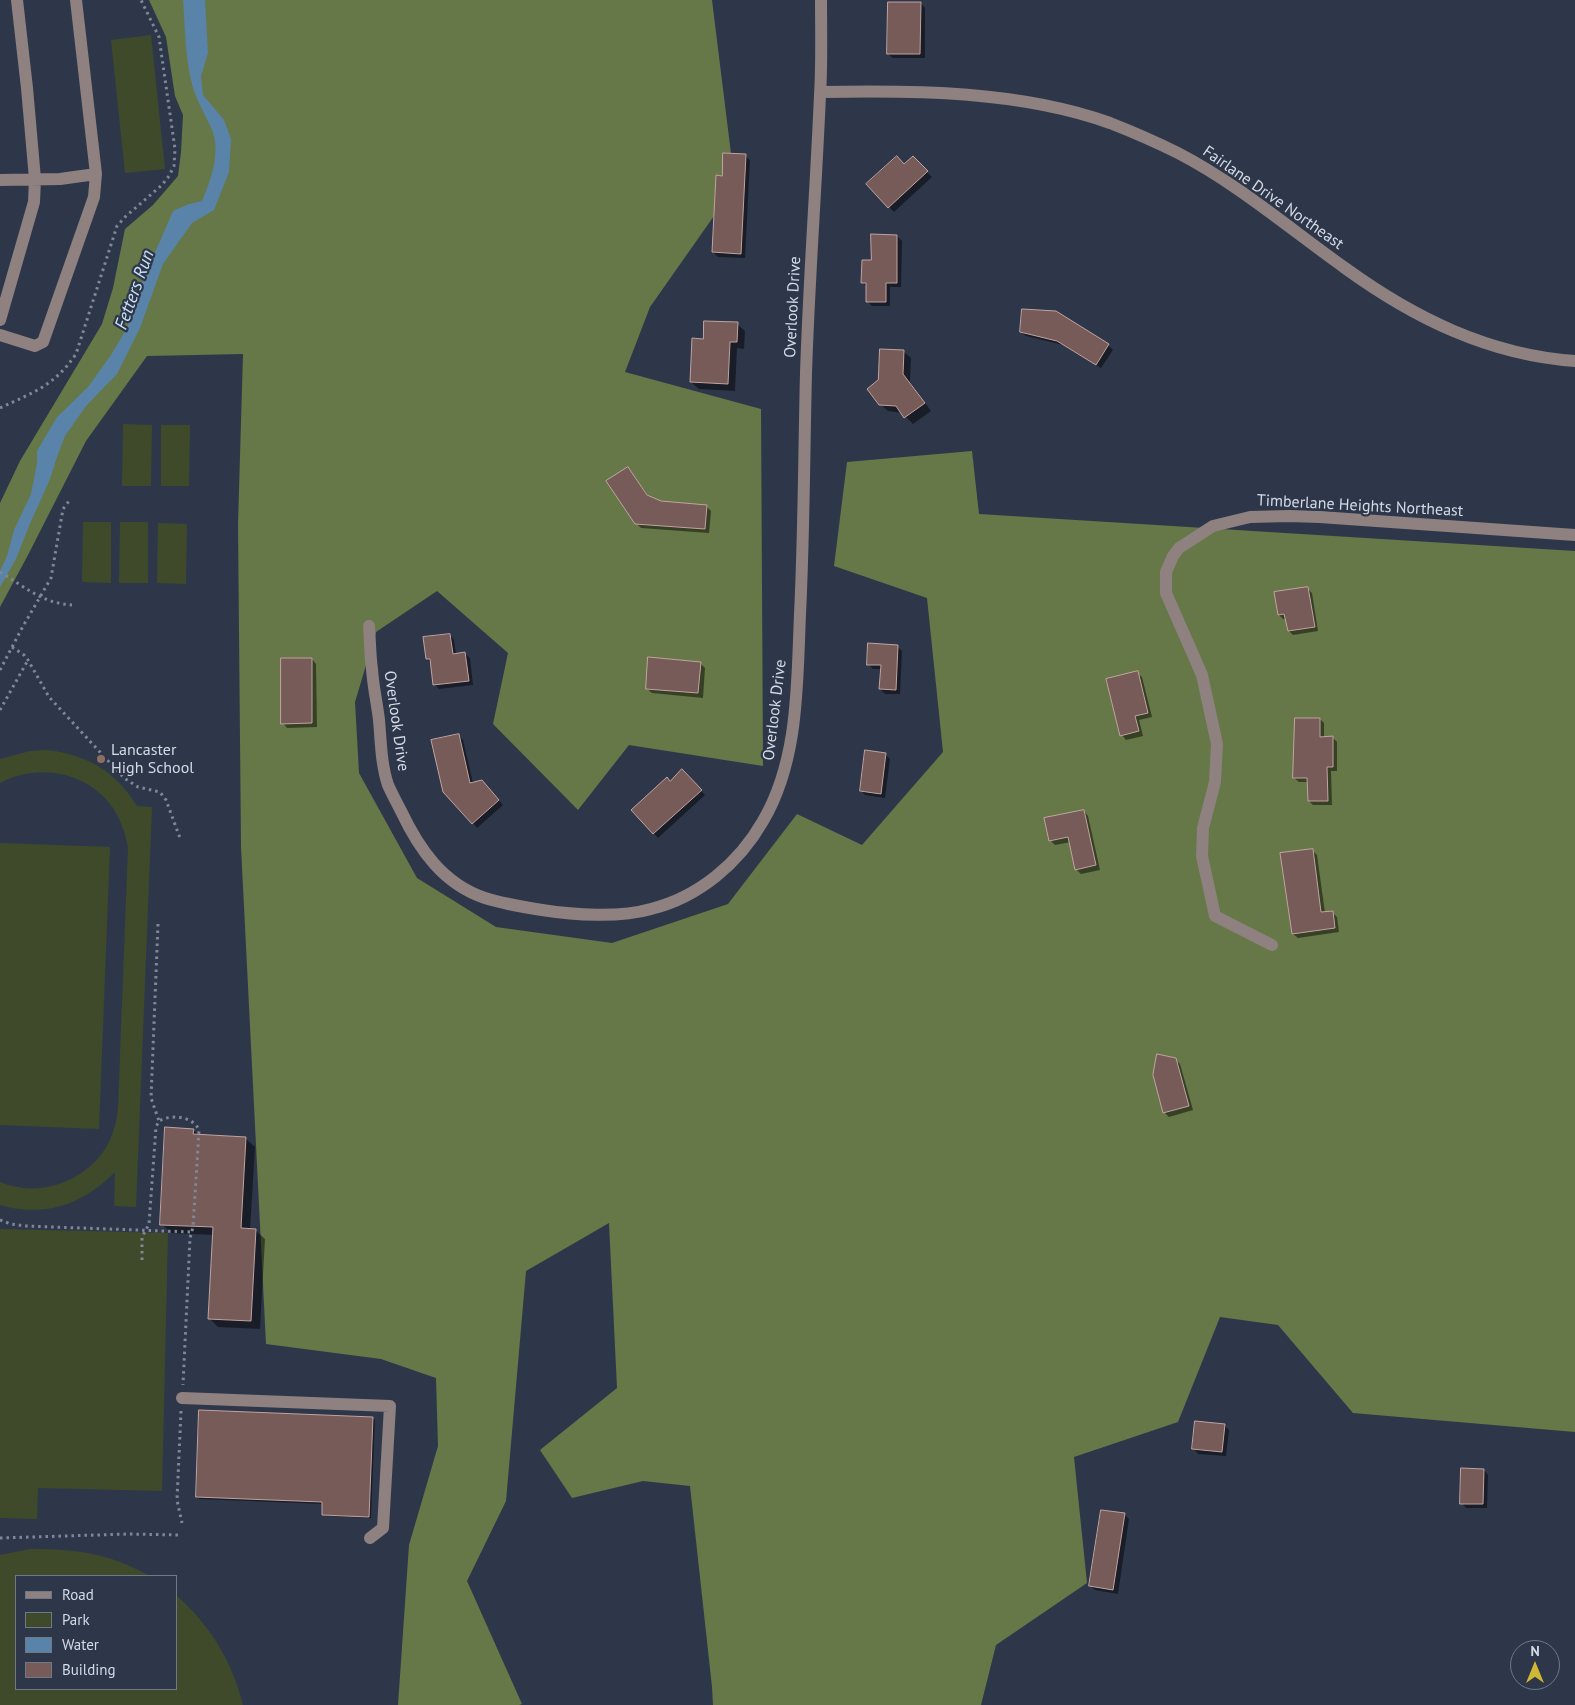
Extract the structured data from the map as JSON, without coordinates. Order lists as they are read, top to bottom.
{
  "streets": {
    "street": ["Fairlane Drive Northeast", "Overlook Drive", "Timberlane Heights Northeast"]
  },
  "crossings": [
    ["Fairlane Drive Northeast", "Overlook Drive"]
  ],
  "water": ["Fetters Run"],
  "places": ["Lancaster High School"],
  "legend": [
    "Road",
    "Park",
    "Water",
    "Building"
  ],
  "north": "top"
}
